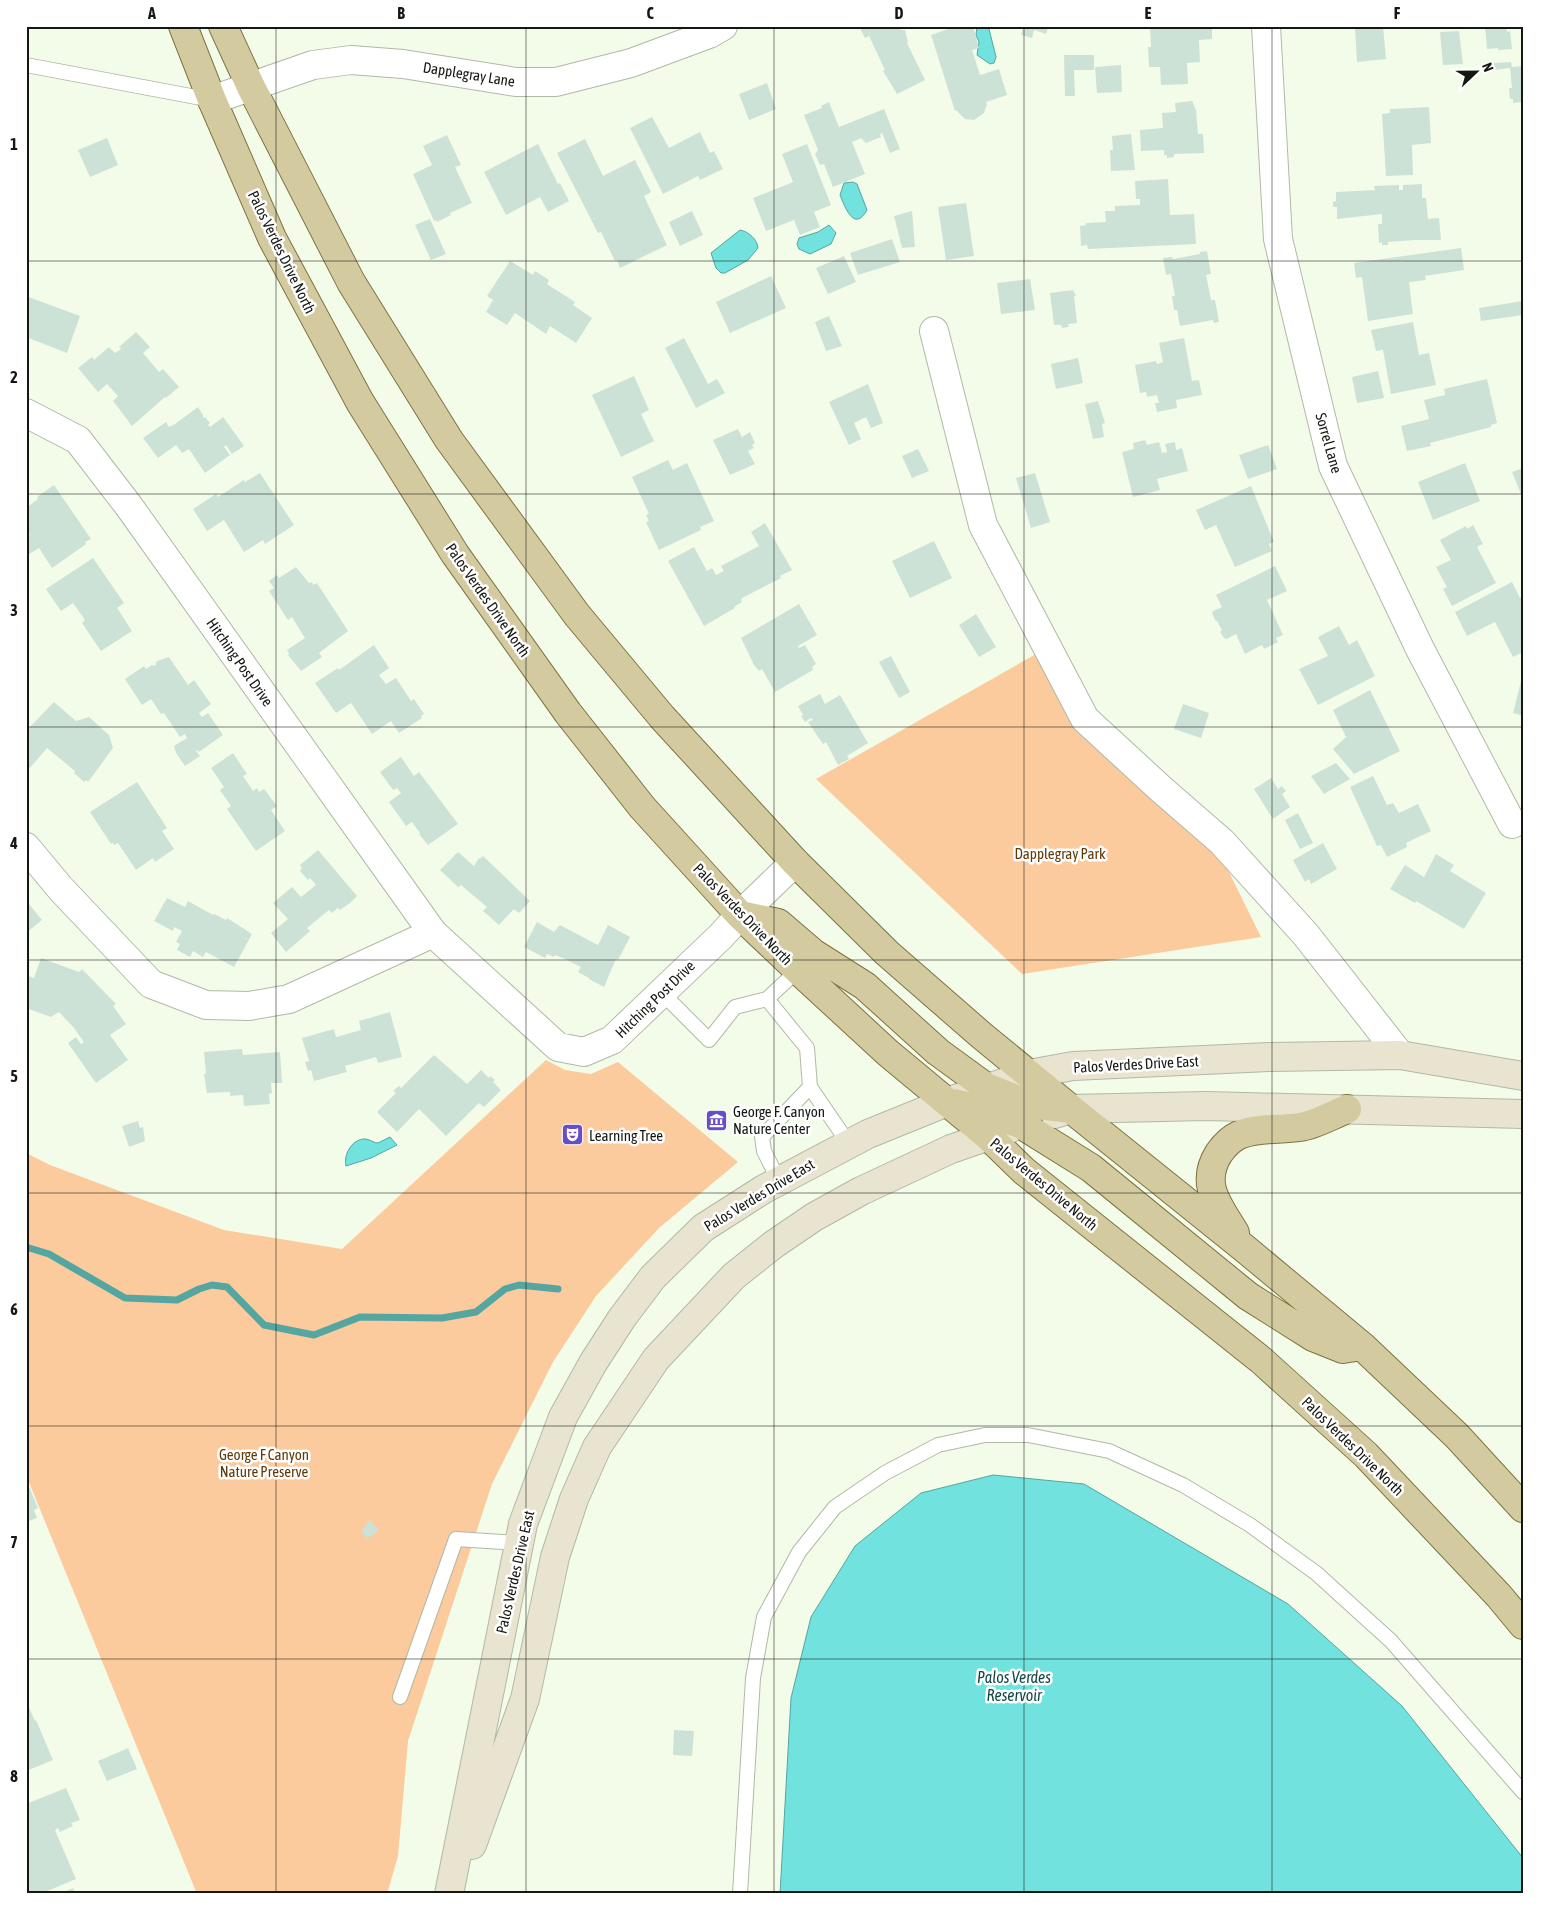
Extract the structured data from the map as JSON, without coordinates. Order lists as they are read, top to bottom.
{
  "streets": {
    "main road": ["Palos Verdes Drive North", "Palos Verdes Drive East"],
    "street": ["Dapplegray Lane", "Sorrel Lane", "Hitching Post Drive"]
  },
  "crossings": [
    ["Dapplegray Lane", "Palos Verdes Drive North"],
    ["Palos Verdes Drive North", "Hitching Post Drive"],
    ["Palos Verdes Drive North", "Palos Verdes Drive East"]
  ],
  "water": ["Palos Verdes Reservoir"],
  "parks": ["Dapplegray Park", "George F Canyon Nature Preserve"],
  "places": {
    "museum": ["George F. Canyon Nature Center"],
    "theatre": ["Learning Tree"]
  },
  "north": "right",
  "grid": {
    "columns": [
      "A",
      "B",
      "C",
      "D",
      "E",
      "F"
    ],
    "rows": [
      "1",
      "2",
      "3",
      "4",
      "5",
      "6",
      "7",
      "8"
    ]
  }
}
